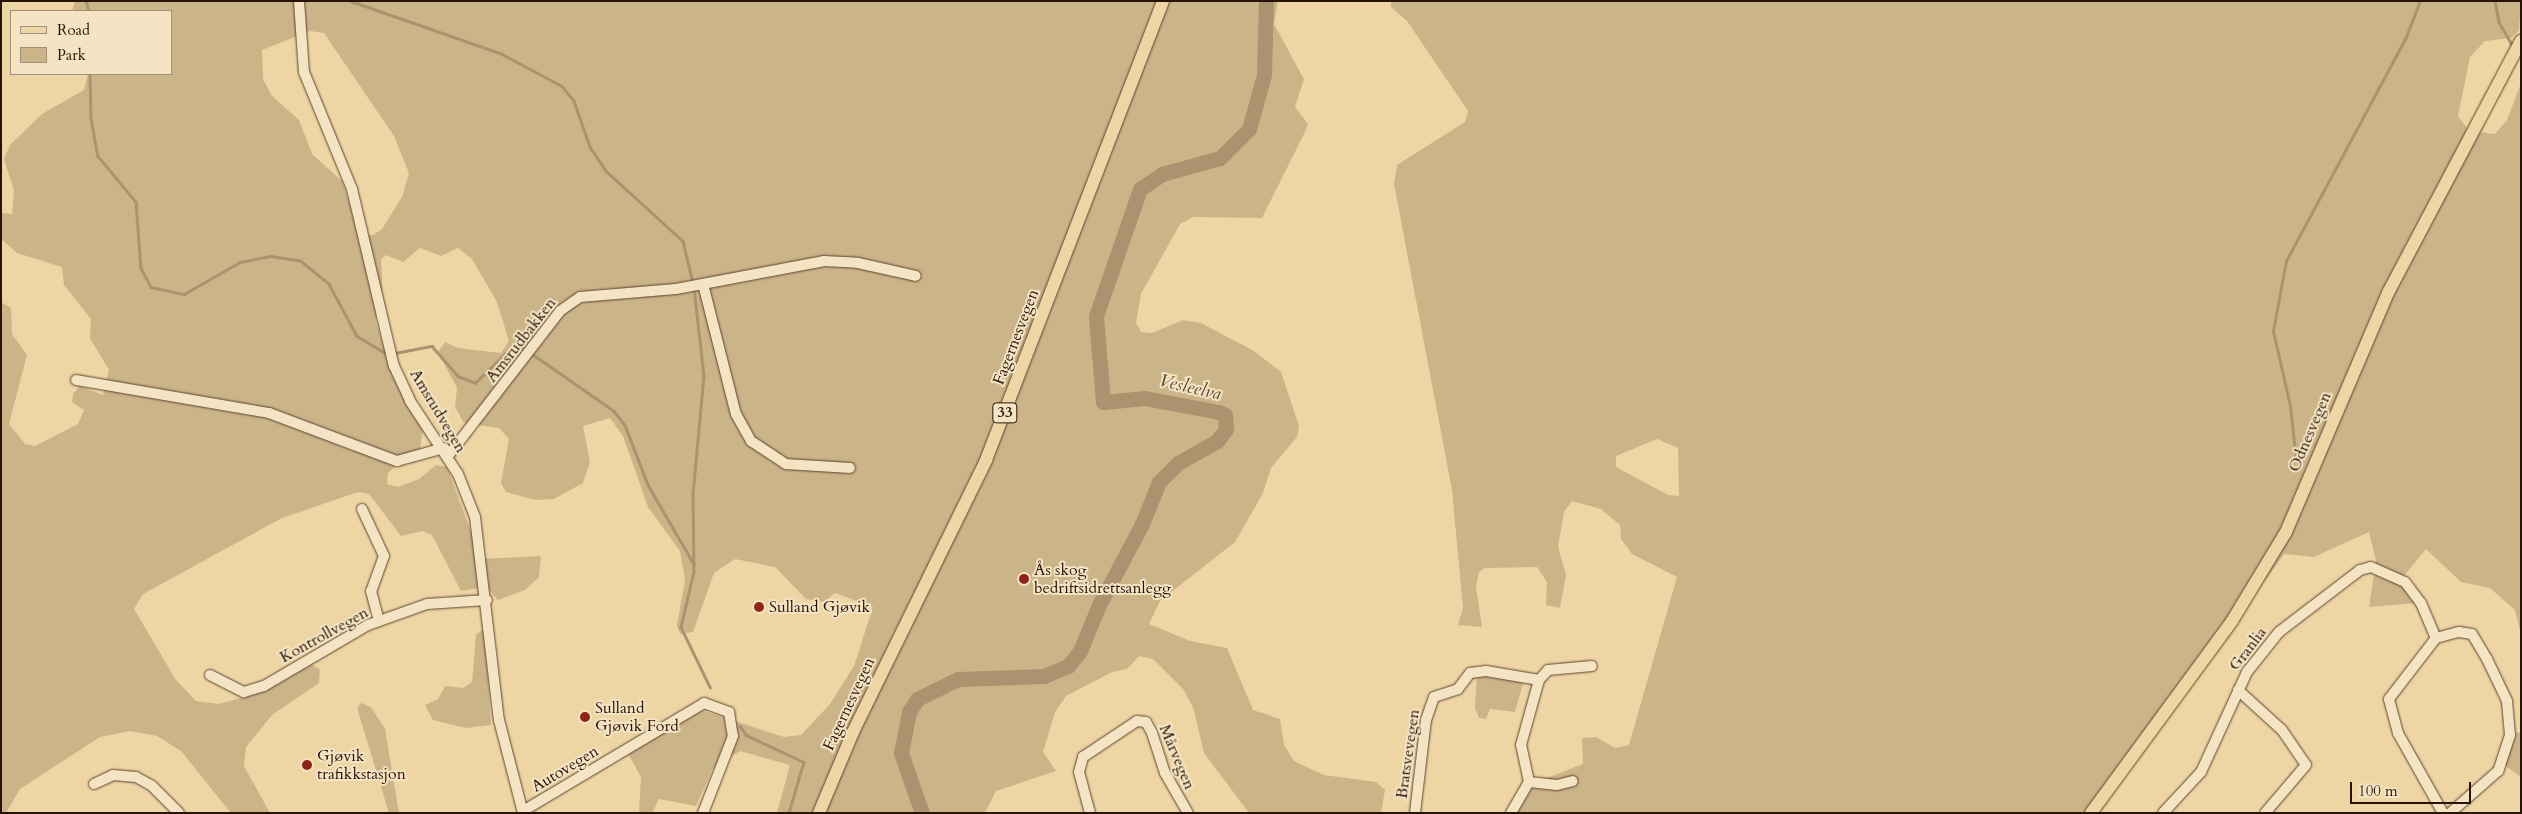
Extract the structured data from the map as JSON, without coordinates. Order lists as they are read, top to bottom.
{
  "streets": {
    "main road": ["Fagernesvegen", "33", "Odnesvegen"],
    "street": [
      "Amsrudbakken",
      "Amsrudvegen",
      "Kontrollvegen",
      "Granlia",
      "Bratsvevegen",
      "Mårvegen",
      "Autovegen"
    ]
  },
  "crossings": [
    ["Amsrudbakken", "Amsrudvegen"],
    ["Amsrudvegen", "Kontrollvegen"],
    ["Amsrudvegen", "Autovegen"]
  ],
  "water": ["Vesleelva"],
  "places": [
    "Ås skog bedriftsidrettsanlegg",
    "Sulland Gjøvik",
    "Sulland Gjøvik Ford",
    "Gjøvik trafikkstasjon"
  ],
  "legend": ["Road", "Park"],
  "scale_bar": "100 m"
}
